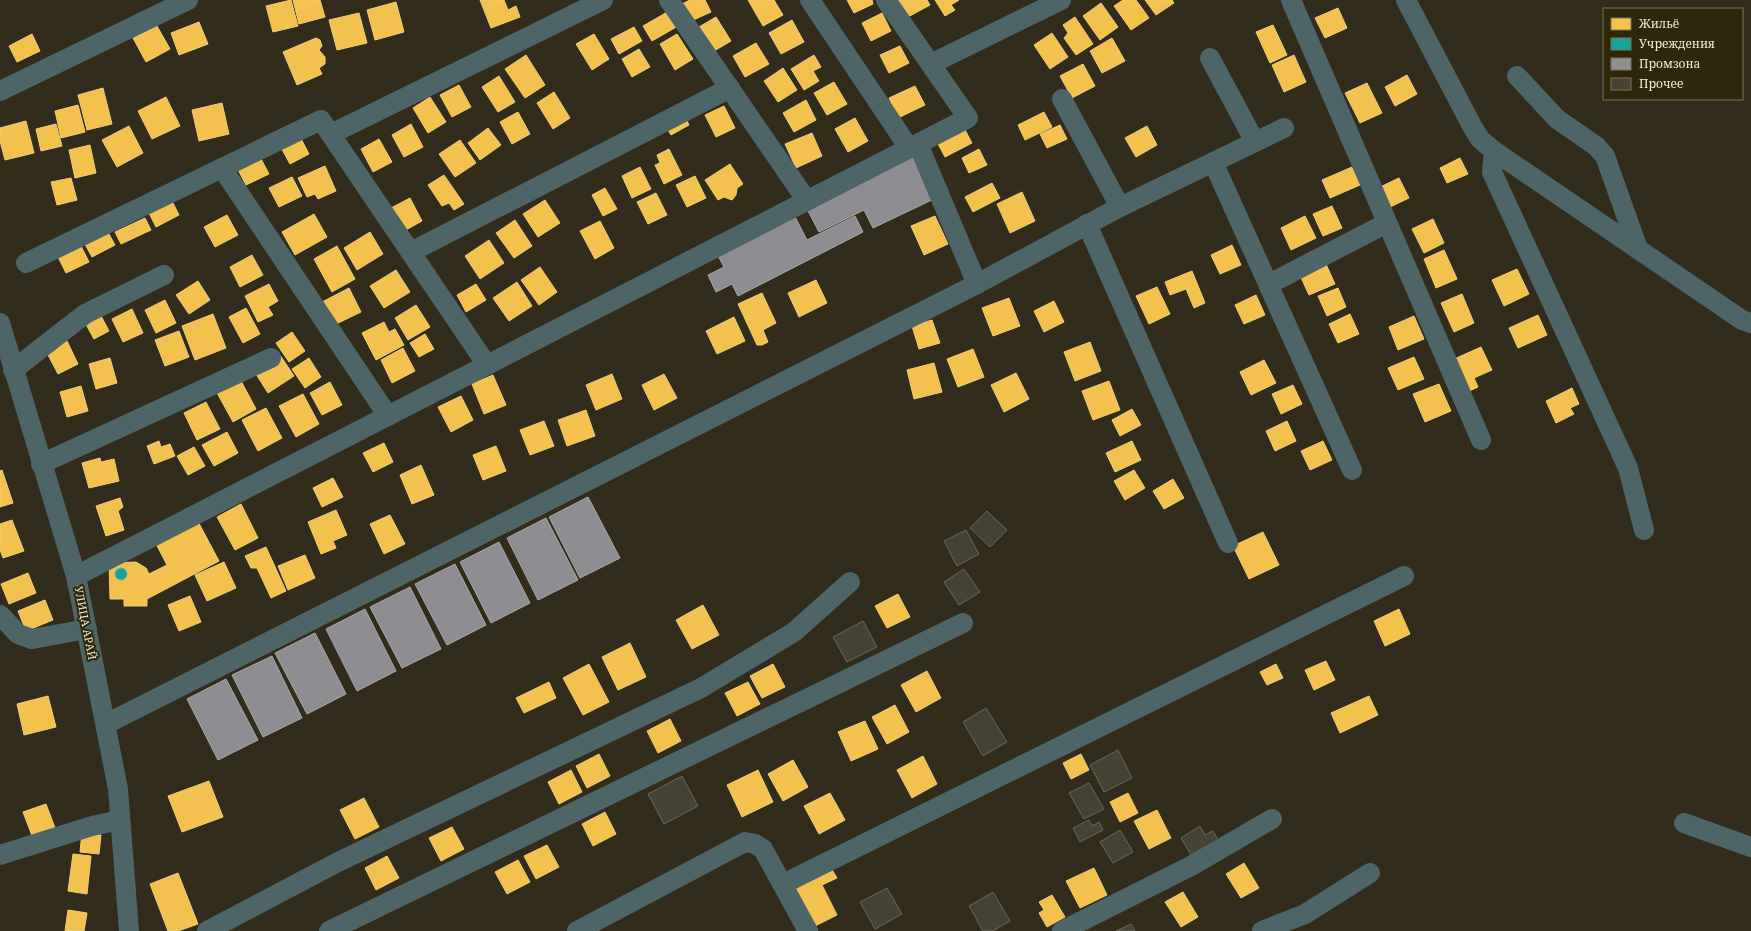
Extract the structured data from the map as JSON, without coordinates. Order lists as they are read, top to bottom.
{
  "streets": {
    "street": ["УЛИЦА АРАЙ"]
  },
  "legend": [
    "Жильё",
    "Учреждения",
    "Промзона",
    "Прочее"
  ]
}
